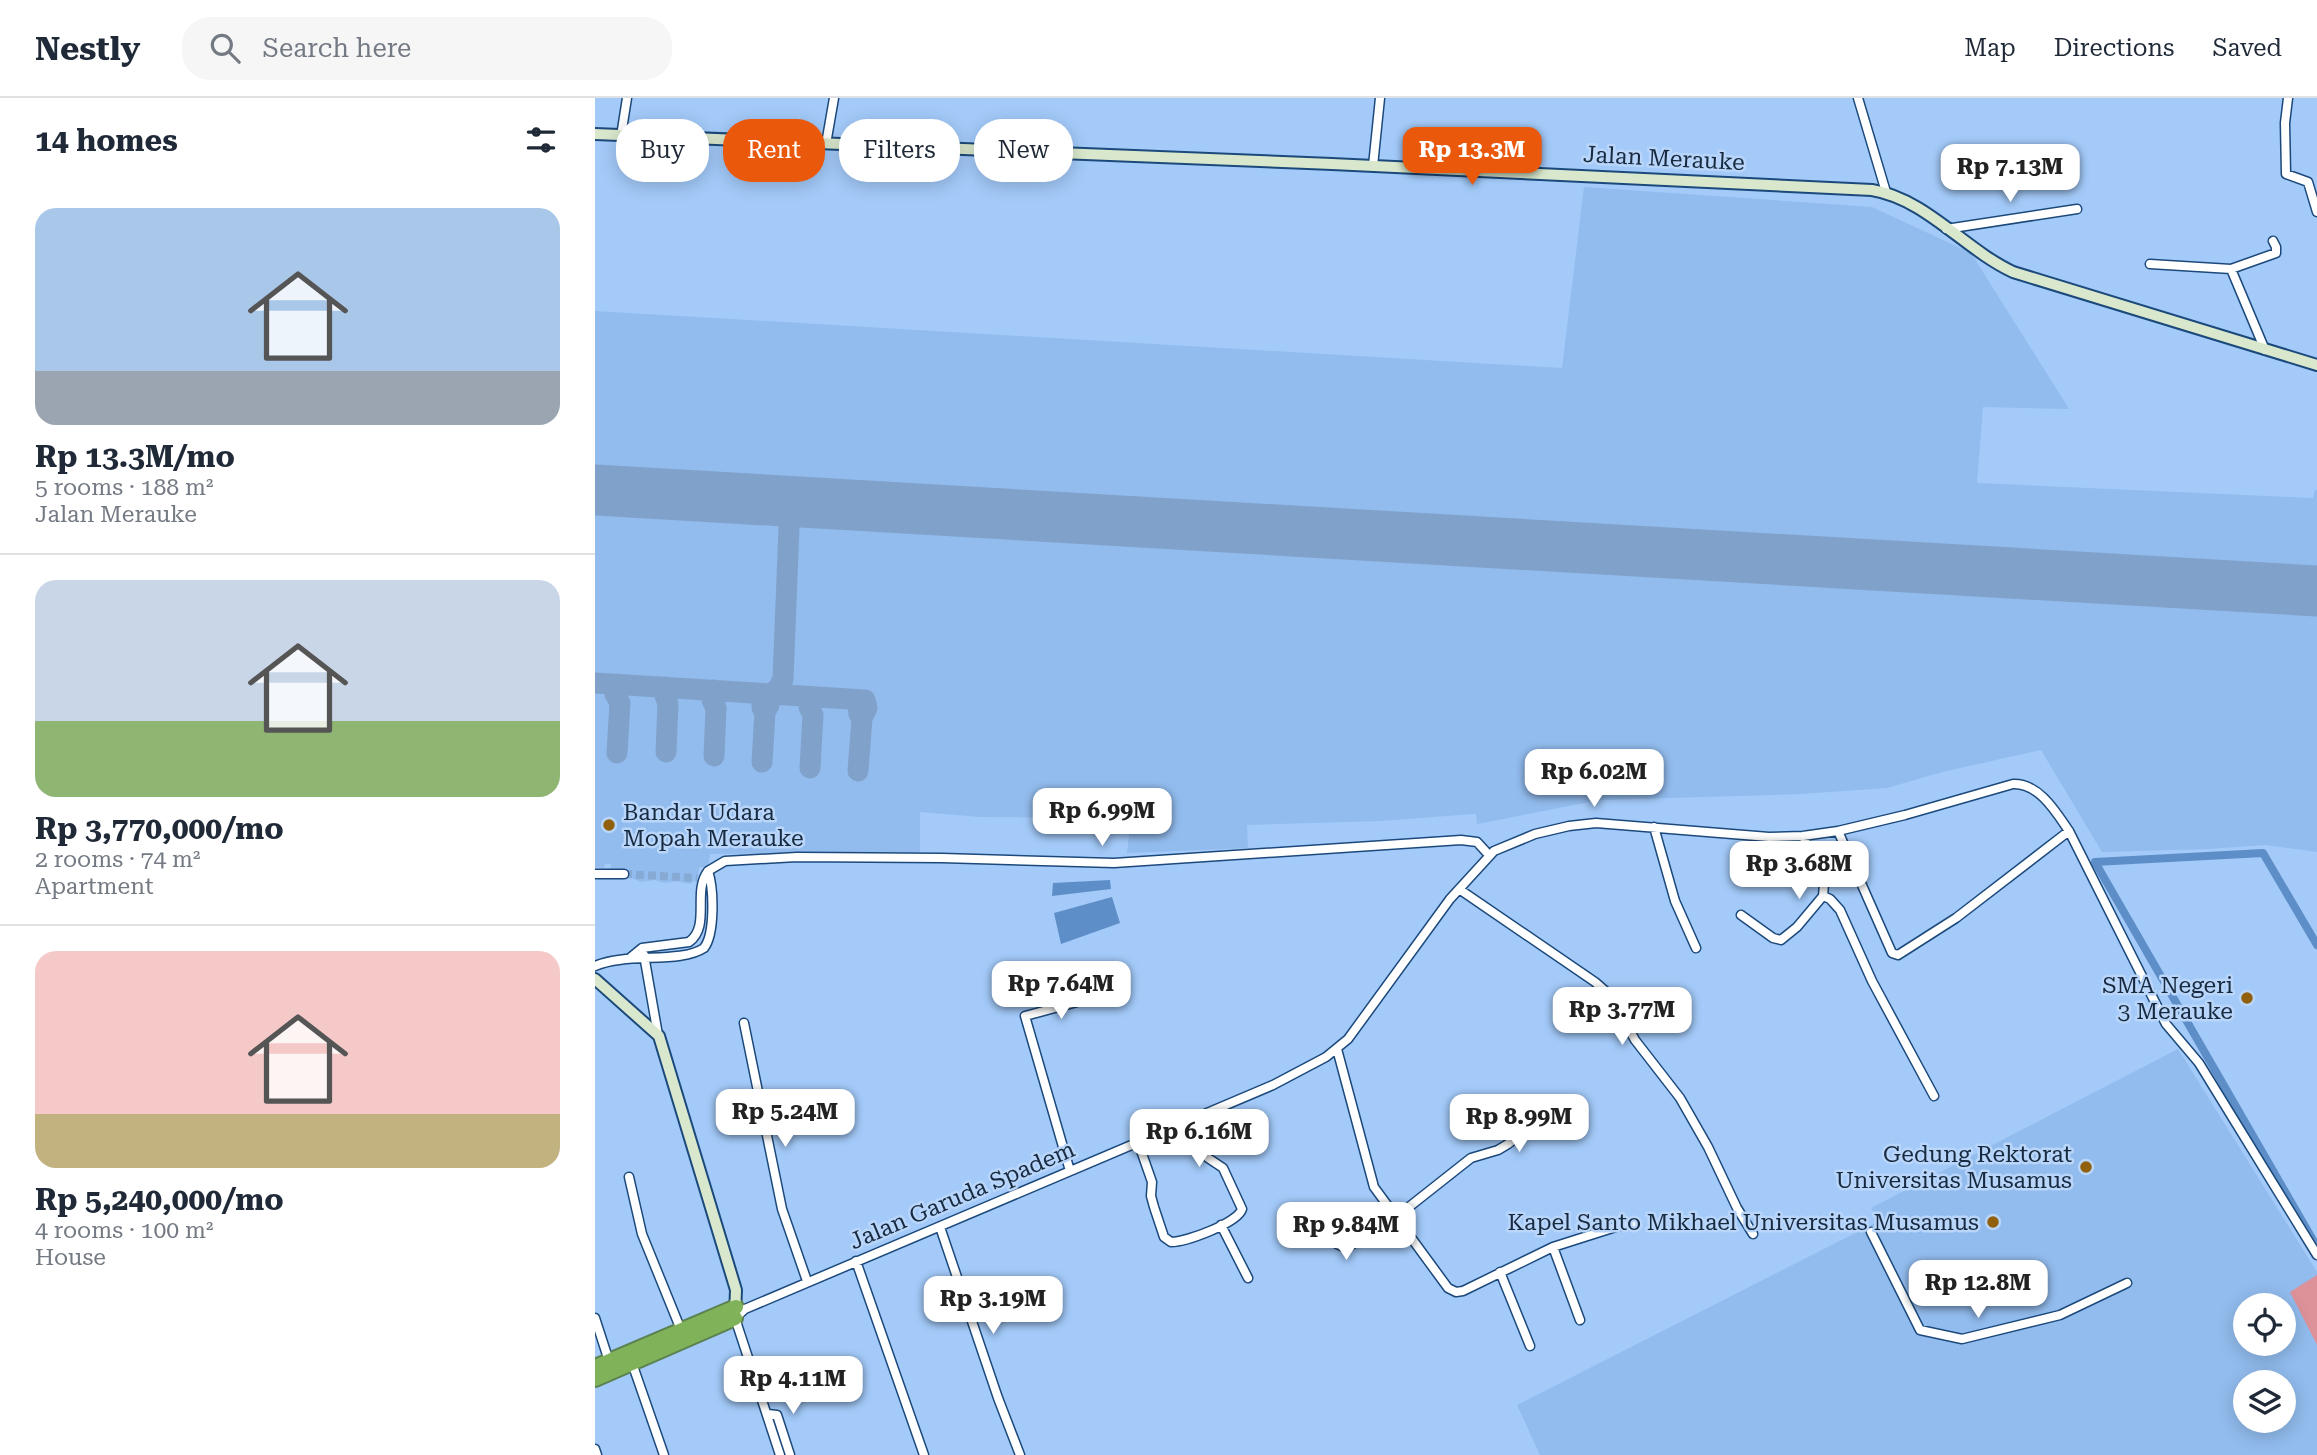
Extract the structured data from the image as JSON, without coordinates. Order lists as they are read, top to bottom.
{
  "streets": {
    "street": ["Jalan Merauke", "Jalan Garuda Spadem"]
  },
  "places": [
    "Bandar Udara Mopah Merauke",
    "SMA Negeri 3 Merauke",
    "Gedung Rektorat Universitas Musamus",
    "Kapel Santo Mikhael Universitas Musamus"
  ],
  "page": {
    "header": "Nestly",
    "search": "Search here",
    "nav": ["Map", "Directions", "Saved"],
    "heading": "14 homes",
    "chip": [
      "Buy",
      "Rent",
      "Filters",
      "New"
    ],
    "price": [
      "Rp 13.3M",
      "Rp 7.13M",
      "Rp 6.02M",
      "Rp 6.99M",
      "Rp 3.68M",
      "Rp 7.64M",
      "Rp 3.77M",
      "Rp 5.24M",
      "Rp 8.99M",
      "Rp 6.16M",
      "Rp 9.84M",
      "Rp 12.8M",
      "Rp 3.19M",
      "Rp 4.11M"
    ],
    "list": [
      {
        "name": "Rp 13.3M/mo",
        "note": "5 rooms · 188 m² · Jalan Merauke"
      },
      {
        "name": "Rp 3,770,000/mo",
        "note": "2 rooms · 74 m² · Apartment"
      },
      {
        "name": "Rp 5,240,000/mo",
        "note": "4 rooms · 100 m² · House"
      }
    ]
  }
}
